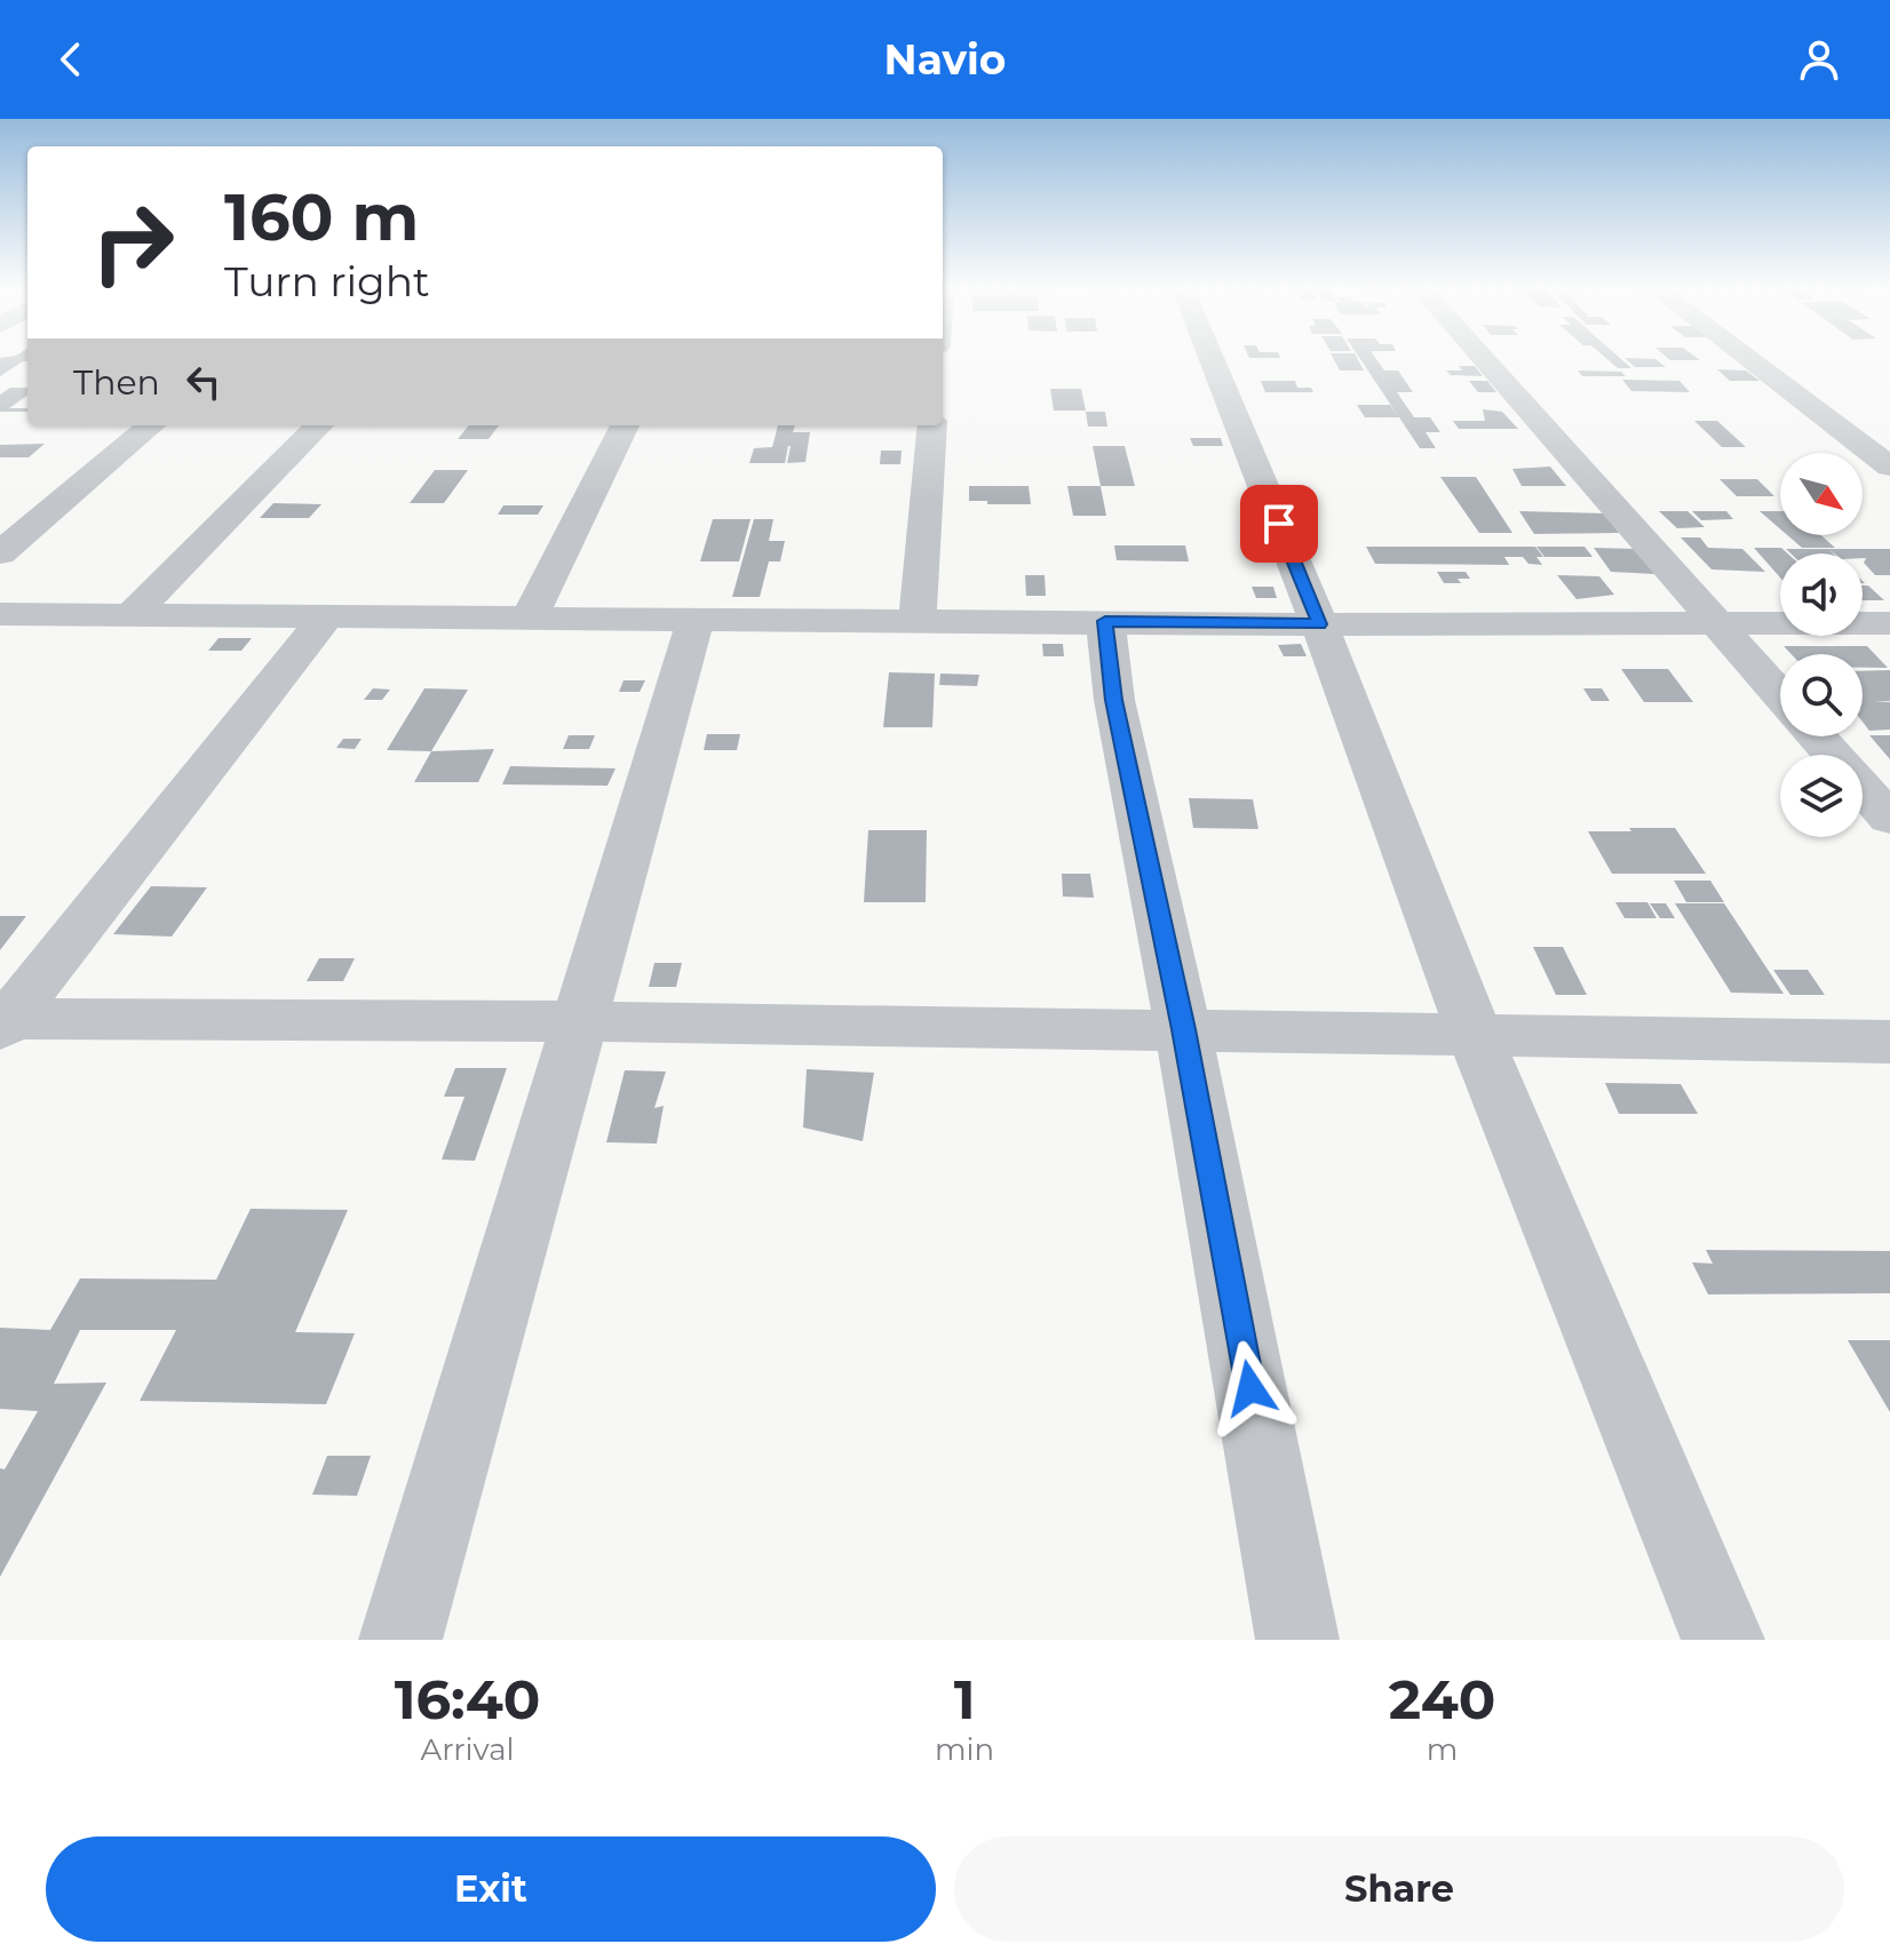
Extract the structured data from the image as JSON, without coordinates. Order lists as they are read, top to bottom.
{
  "north": "bottom right",
  "page": {
    "header": "Navio",
    "turn": ["160 m", "Turn right"],
    "then": "Then",
    "eta": [
      "16:40",
      "Arrival",
      "1",
      "min",
      "240",
      "m"
    ],
    "buttons": ["Exit", "Share"]
  }
}
